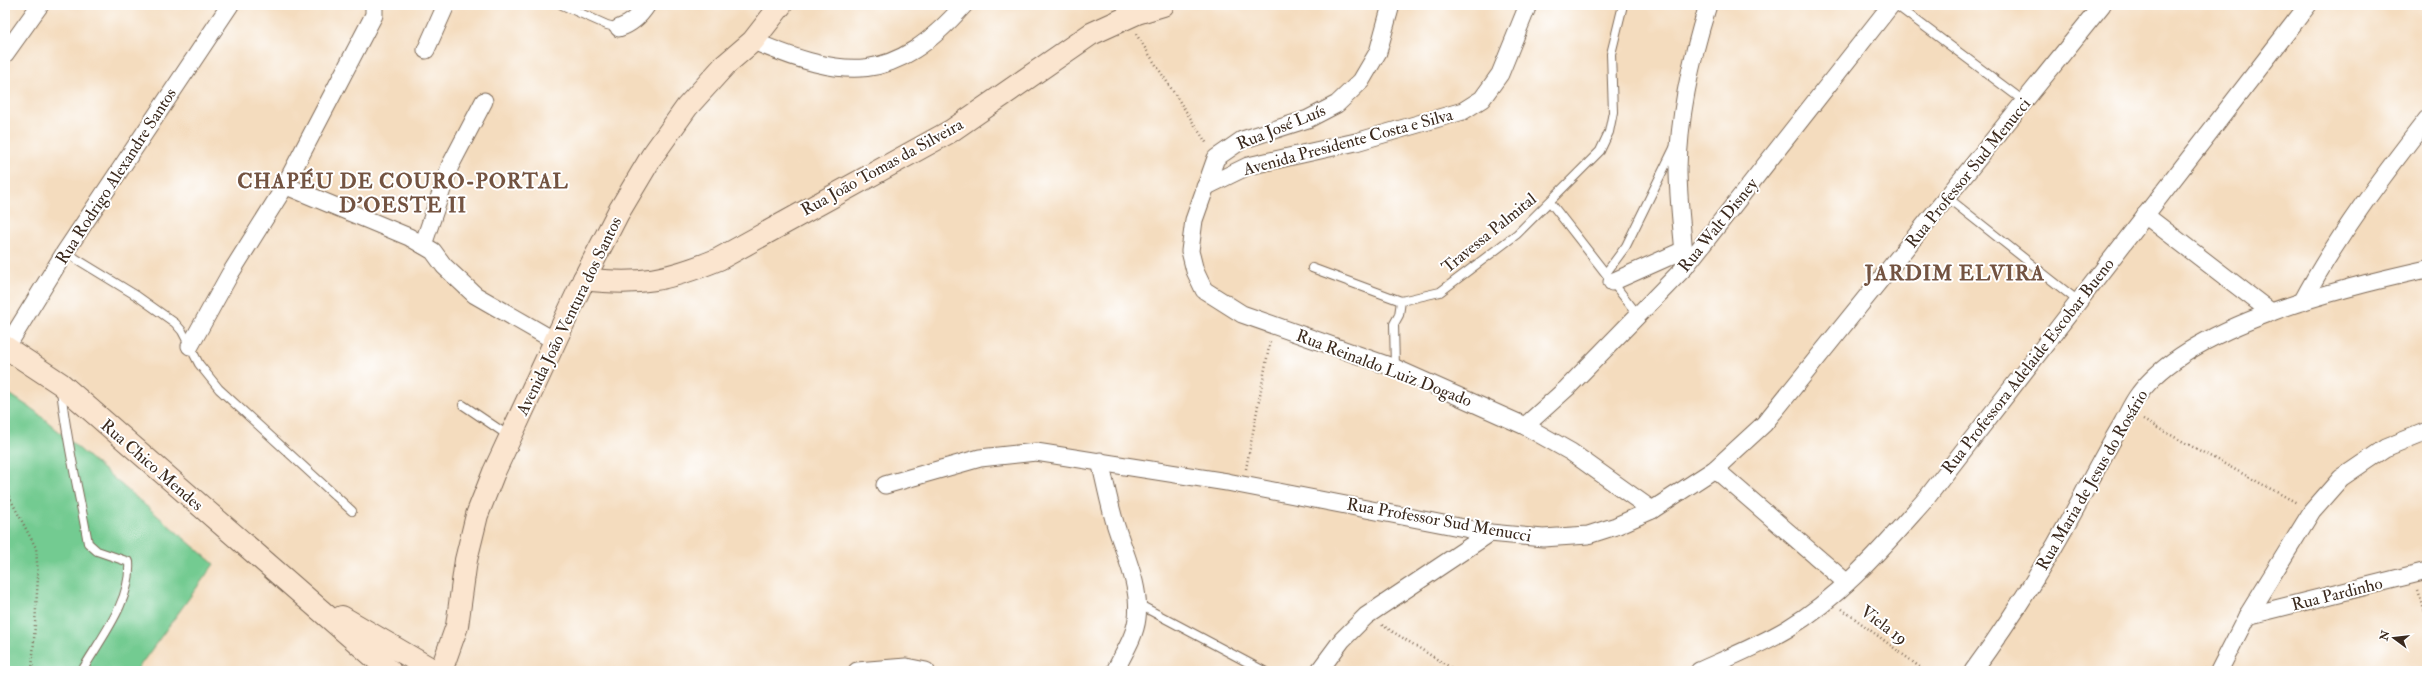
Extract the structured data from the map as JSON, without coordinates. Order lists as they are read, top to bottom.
{
  "streets": {
    "street": [
      "Rua José Luís",
      "Avenida Presidente Costa e Silva",
      "Rua João Tomas da Silveira",
      "Rua Professor Sud Menucci",
      "Rua Rodrigo Alexandre Santos",
      "Rua Walt Disney",
      "Avenida João Ventura dos Santos",
      "Rua Professora Adelaide Escobar Bueno",
      "Rua Reinaldo Luiz Dogado",
      "Rua Chico Mendes",
      "Rua Maria de Jesus do Rosário",
      "Rua Pardinho"
    ],
    "lane": ["Travessa Palmital"],
    "path": ["Viela 19"]
  },
  "crossings": [
    ["Rua José Luís", "Avenida Presidente Costa e Silva"],
    ["Rua José Luís", "Rua Reinaldo Luiz Dogado"],
    ["Avenida Presidente Costa e Silva", "Rua Reinaldo Luiz Dogado"],
    ["Rua João Tomas da Silveira", "Avenida João Ventura dos Santos"],
    ["Rua Professor Sud Menucci", "Rua Reinaldo Luiz Dogado"],
    ["Rua Rodrigo Alexandre Santos", "Rua Chico Mendes"],
    ["Rua Walt Disney", "Travessa Palmital"],
    ["Rua Walt Disney", "Rua Reinaldo Luiz Dogado"],
    ["Avenida João Ventura dos Santos", "Rua Chico Mendes"],
    ["Rua Professora Adelaide Escobar Bueno", "Viela 19"]
  ],
  "districts": ["CHAPÉU DE COURO-PORTAL D'OESTE II", "JARDIM ELVIRA"],
  "north": "left"
}
